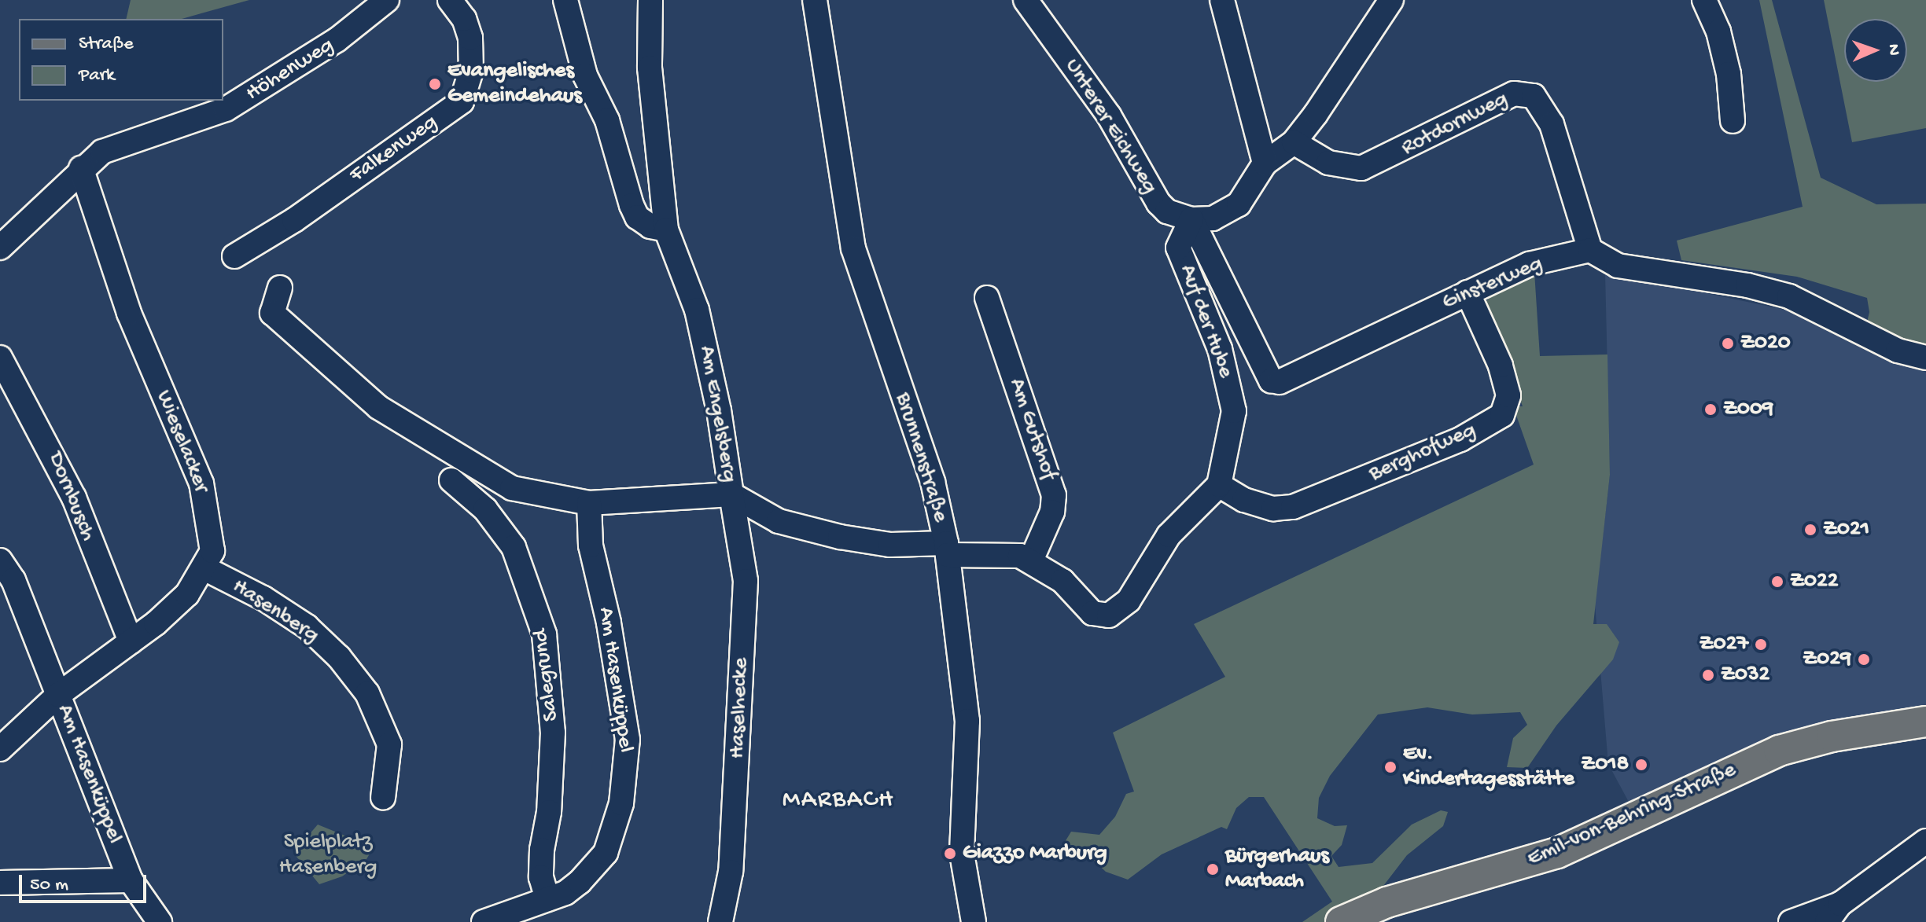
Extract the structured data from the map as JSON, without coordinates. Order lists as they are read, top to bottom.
{
  "streets": {
    "main road": ["Emil-von-Behring-Straße"],
    "street": [
      "Höhenweg",
      "Rotdornweg",
      "Unterer Eichweg",
      "Falkenweg",
      "Ginsterweg",
      "Auf der Hube",
      "Am Engelsberg",
      "Am Gutshof",
      "Wieselacker",
      "Berghofweg",
      "Brunnenstraße",
      "Dornbusch",
      "Hasenberg",
      "Salegrund",
      "Am Hasenküppel",
      "Haselhecke"
    ]
  },
  "crossings": [
    ["Höhenweg", "Wieselacker"],
    ["Rotdornweg", "Ginsterweg"],
    ["Unterer Eichweg", "Ginsterweg"],
    ["Unterer Eichweg", "Auf der Hube"],
    ["Ginsterweg", "Auf der Hube"],
    ["Ginsterweg", "Berghofweg"],
    ["Auf der Hube", "Berghofweg"],
    ["Am Engelsberg", "Brunnenstraße"],
    ["Am Engelsberg", "Haselhecke"],
    ["Wieselacker", "Dornbusch"],
    ["Wieselacker", "Hasenberg"],
    ["Wieselacker", "Am Hasenküppel"],
    ["Salegrund", "Am Hasenküppel"]
  ],
  "districts": ["MARBACH"],
  "parks": ["Spielplatz Hasenberg"],
  "places": [
    "Evangelisches Gemeindehaus",
    "Z020",
    "Z009",
    "Z021",
    "Z022",
    "Z027",
    "Z029",
    "Z032",
    "Z018",
    "Ev. Kindertagesstätte",
    "Giazzo Marburg",
    "Bürgerhaus Marbach"
  ],
  "legend": ["Straße", "Park"],
  "scale_bar": "50 m",
  "north": "right"
}
